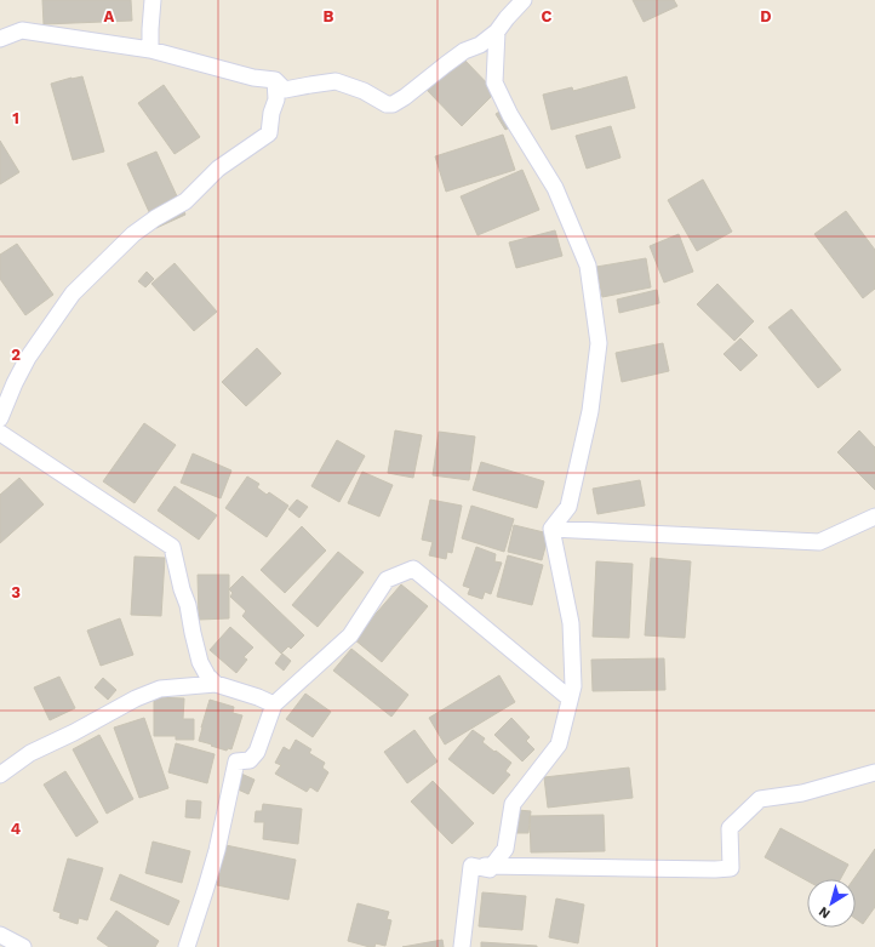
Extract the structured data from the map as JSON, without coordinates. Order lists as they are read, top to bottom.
{
  "north": "bottom left",
  "grid": {
    "columns": [
      "A",
      "B",
      "C",
      "D"
    ],
    "rows": [
      "1",
      "2",
      "3",
      "4"
    ]
  }
}
